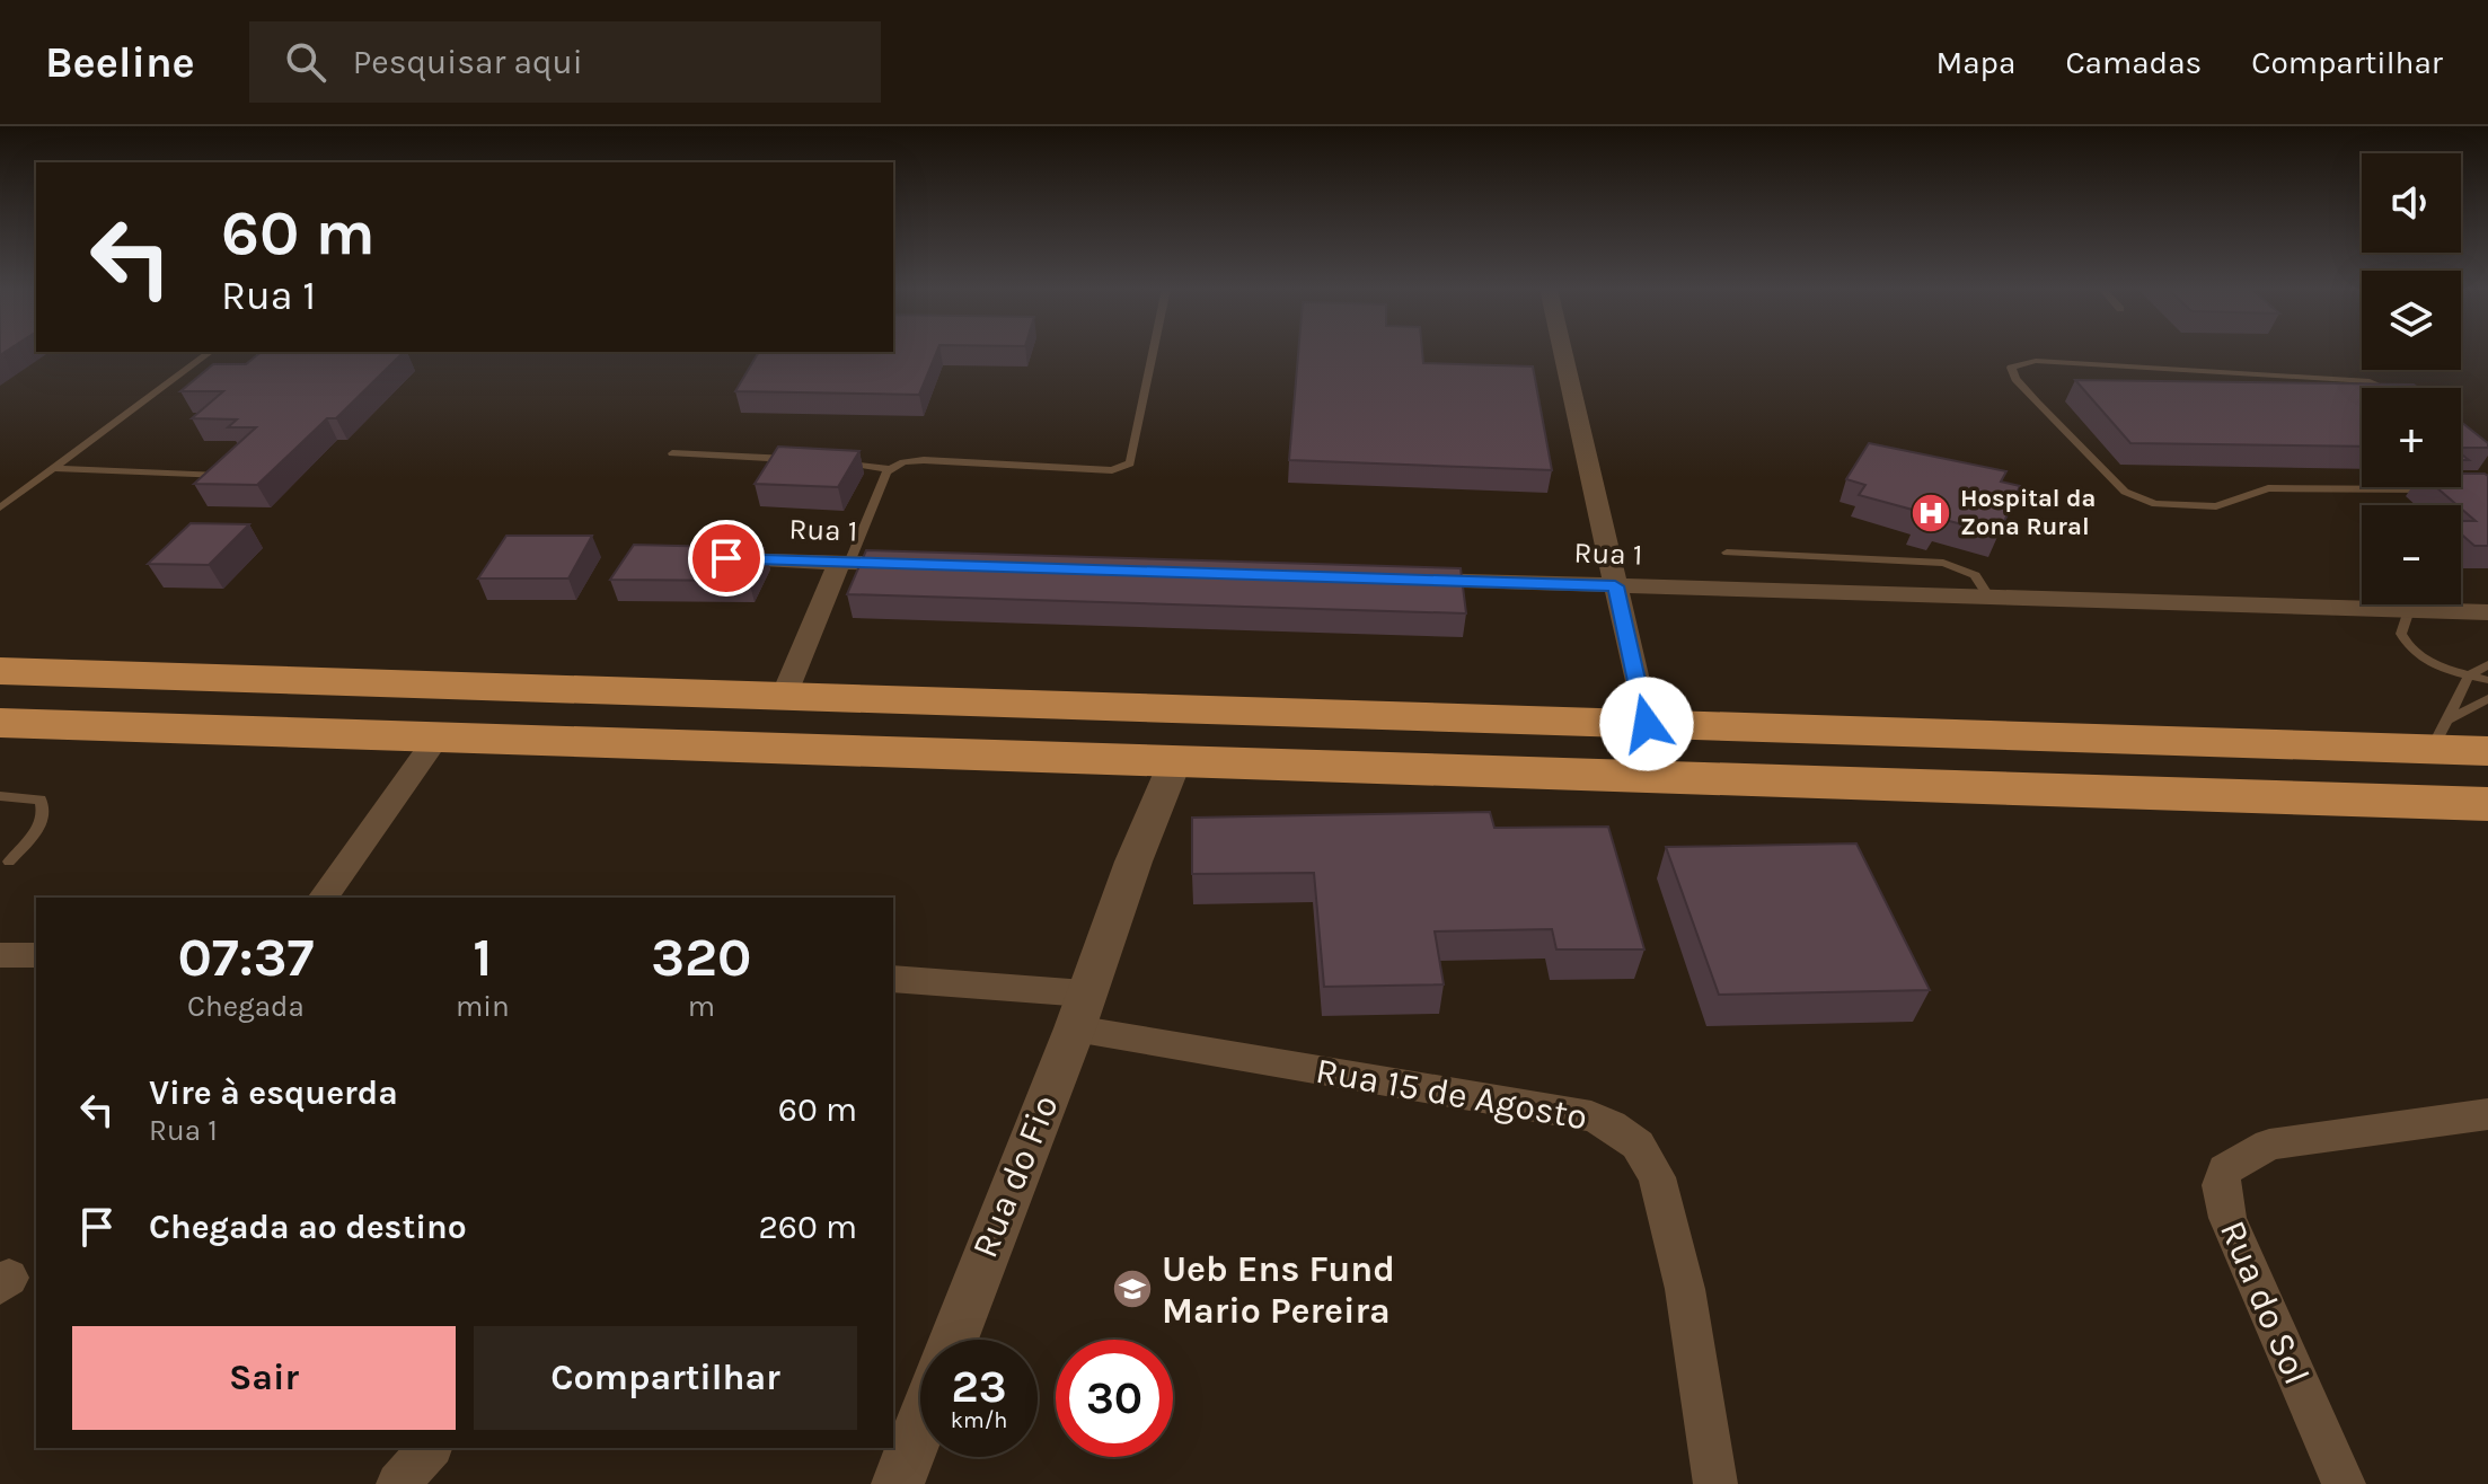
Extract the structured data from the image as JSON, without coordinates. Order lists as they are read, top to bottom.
{
  "streets": {
    "street": [
      "Rua 1",
      "Rua 15 de Agosto",
      "Rua do Fio",
      "Rua do Sol"
    ]
  },
  "crossings": [
    ["Rua 15 de Agosto", "Rua do Fio"]
  ],
  "places": {
    "hospital": ["Hospital da Zona Rural"],
    "school or university": ["Ueb Ens Fund Mario Pereira"]
  },
  "page": {
    "header": "Beeline",
    "search": "Pesquisar aqui",
    "nav": ["Mapa", "Camadas", "Compartilhar"],
    "map_buttons": ["+", "−"],
    "turn": ["60 m", "Rua 1"],
    "eta": [
      "07:37",
      "Chegada",
      "1",
      "min",
      "320",
      "m"
    ],
    "list": [
      {
        "name": "Vire à esquerda",
        "note": "Rua 1",
        "value": "60 m"
      },
      {
        "name": "Chegada ao destino",
        "value": "260 m"
      }
    ],
    "buttons": ["Sair", "Compartilhar"],
    "speed": "23 km/h",
    "limit": "30"
  }
}
